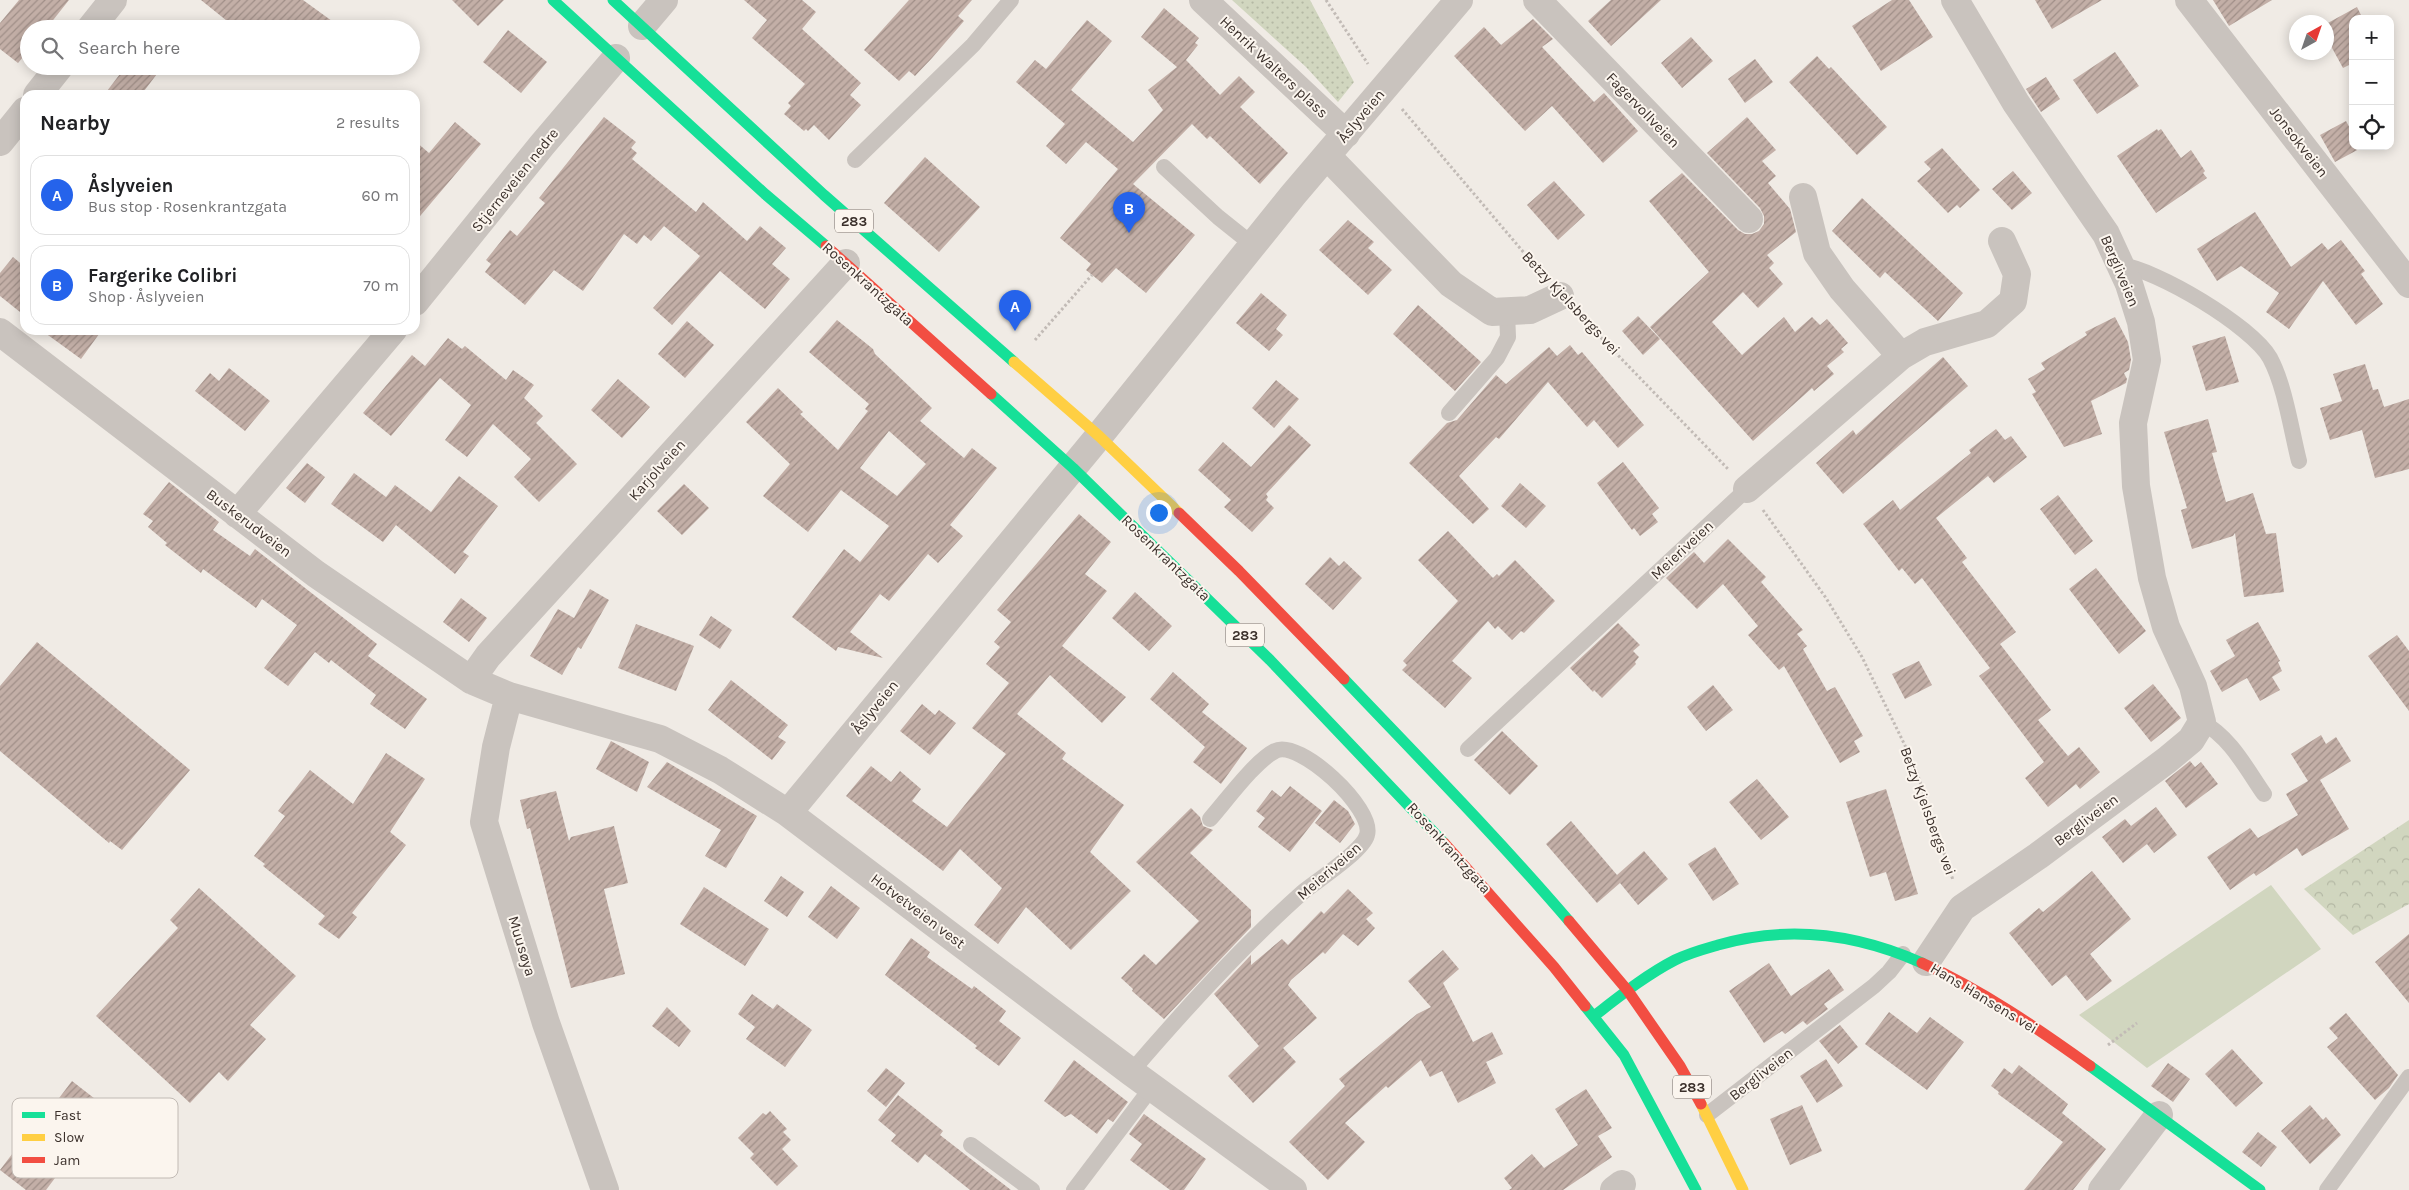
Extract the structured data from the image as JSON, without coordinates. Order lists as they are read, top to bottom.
{
  "streets": {
    "main road": ["283", "Rosenkrantzgata", "Hans Hansens vei"],
    "street": [
      "Henrik Walters plass",
      "Fagervollveien",
      "Åslyveien",
      "Jonsokveien",
      "Stjerneveien nedre",
      "Bergliveien",
      "Karjolveien",
      "Buskerudveien",
      "Meieriveien",
      "Hotvetveien vest",
      "Muusøya"
    ],
    "path": ["Betzy Kjelsbergs vei"]
  },
  "crossings": [
    ["Henrik Walters plass", "Åslyveien"],
    ["Åslyveien", "283"],
    ["Åslyveien", "Rosenkrantzgata"],
    ["Åslyveien", "Betzy Kjelsbergs vei"],
    ["Åslyveien", "Hotvetveien vest"],
    ["Stjerneveien nedre", "Rosenkrantzgata"],
    ["283", "Bergliveien"],
    ["283", "Hans Hansens vei"],
    ["Bergliveien", "Betzy Kjelsbergs vei"],
    ["Bergliveien", "Hans Hansens vei"],
    ["Rosenkrantzgata", "Karjolveien"],
    ["Rosenkrantzgata", "Hans Hansens vei"],
    ["Betzy Kjelsbergs vei", "Meieriveien"],
    ["Karjolveien", "Buskerudveien"],
    ["Buskerudveien", "Hotvetveien vest"],
    ["Buskerudveien", "Muusøya"],
    ["Meieriveien", "Hotvetveien vest"],
    ["Hotvetveien vest", "Muusøya"]
  ],
  "legend": ["Fast", "Slow", "Jam"],
  "north": "top right",
  "page": {
    "map_buttons": ["+", "−"],
    "search": "Search here",
    "heading": ["Nearby", "2 results"],
    "list": [
      {
        "mark": "A",
        "name": "Åslyveien",
        "note": "Bus stop · Rosenkrantzgata",
        "value": "60 m"
      },
      {
        "mark": "B",
        "name": "Fargerike Colibri",
        "note": "Shop · Åslyveien",
        "value": "70 m"
      }
    ],
    "pins": ["B", "A"]
  }
}
